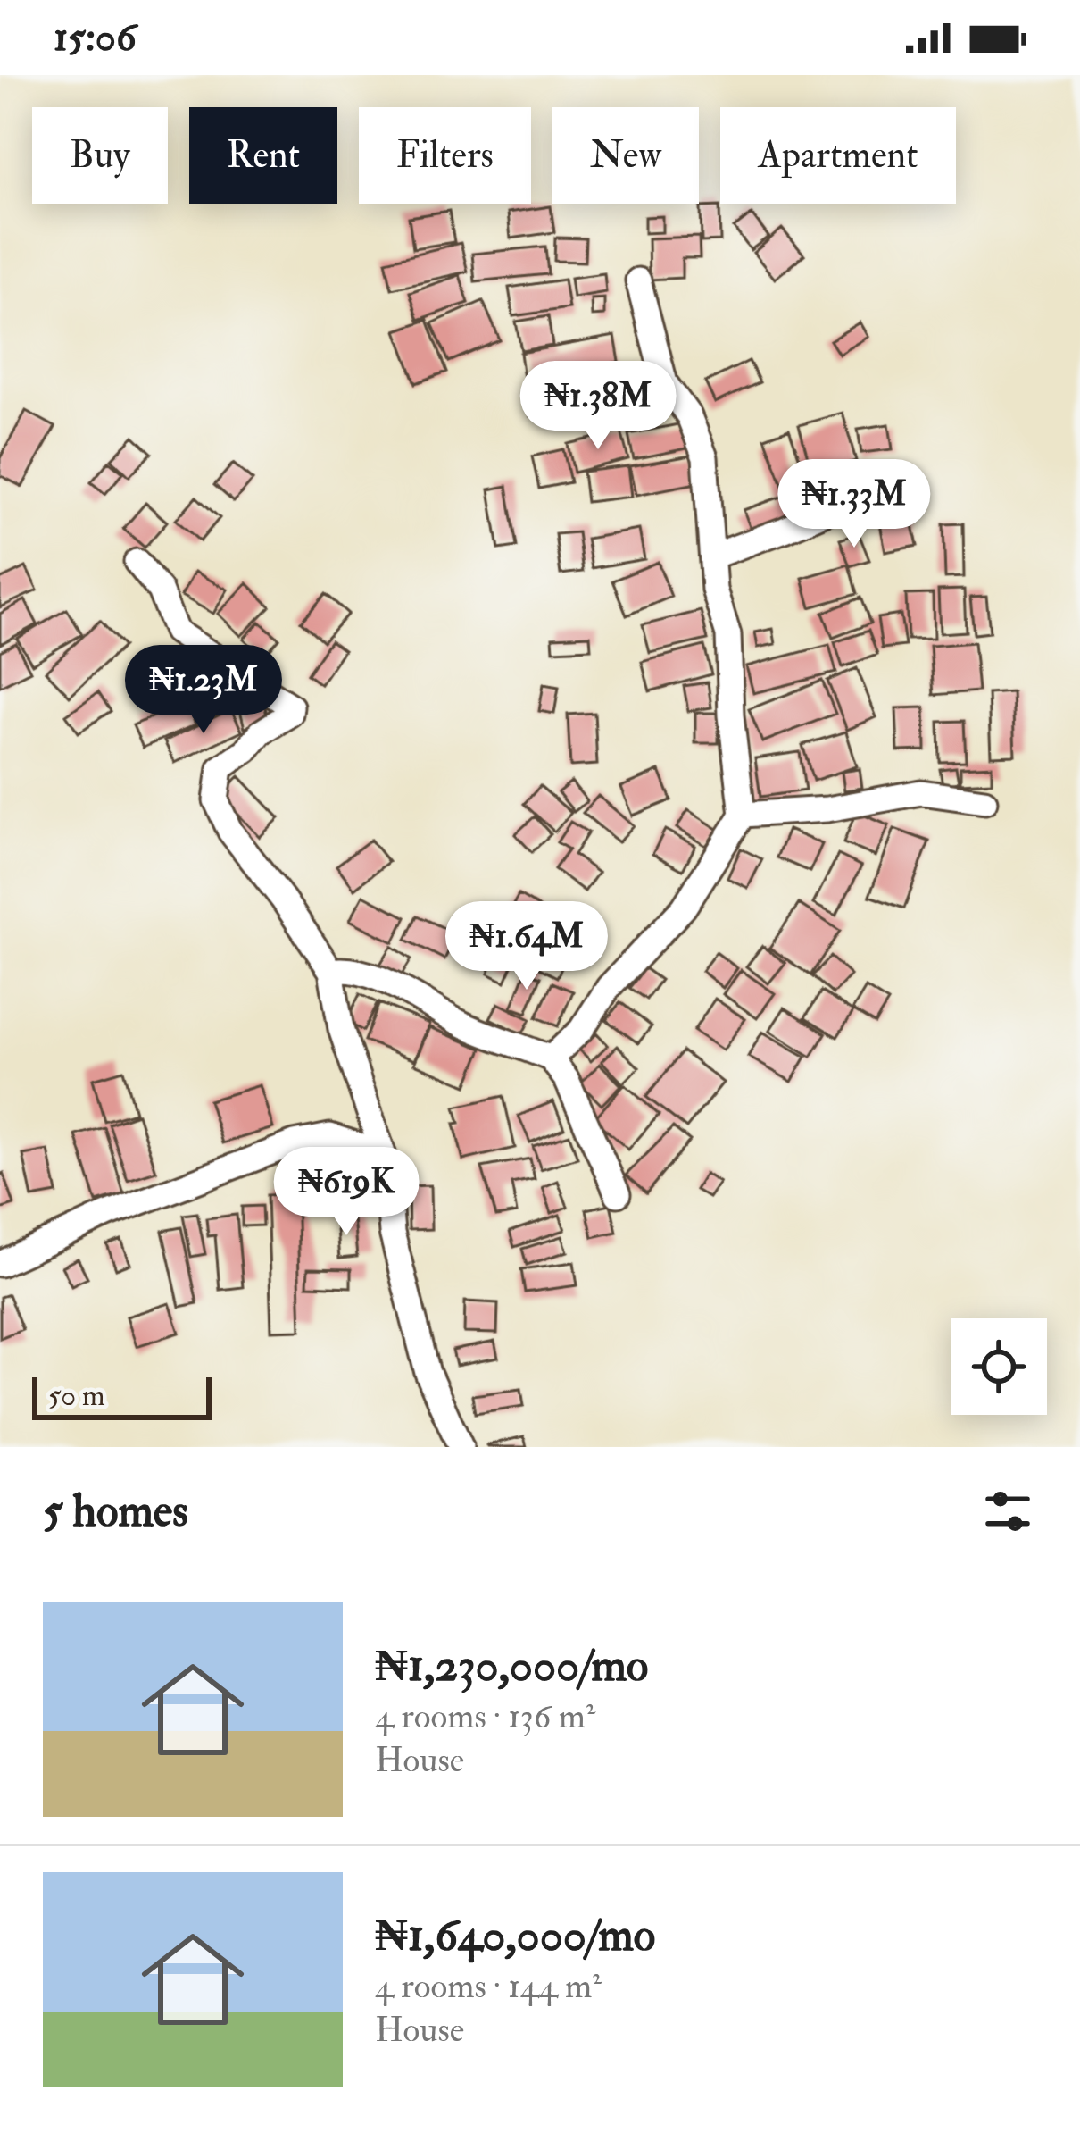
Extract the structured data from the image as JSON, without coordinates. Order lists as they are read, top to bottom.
{
  "scale_bar": "50 m",
  "page": {
    "status": "15:06",
    "chip": [
      "Buy",
      "Rent",
      "Filters",
      "New",
      "Apartment"
    ],
    "price": [
      "₦1.38M",
      "₦1.33M",
      "₦1.23M",
      "₦1.64M",
      "₦619K"
    ],
    "scale": "50 m",
    "heading": "5 homes",
    "list": [
      {
        "name": "₦1,230,000/mo",
        "note": "4 rooms · 136 m² · House"
      },
      {
        "name": "₦1,640,000/mo",
        "note": "4 rooms · 144 m² · House"
      }
    ]
  }
}
